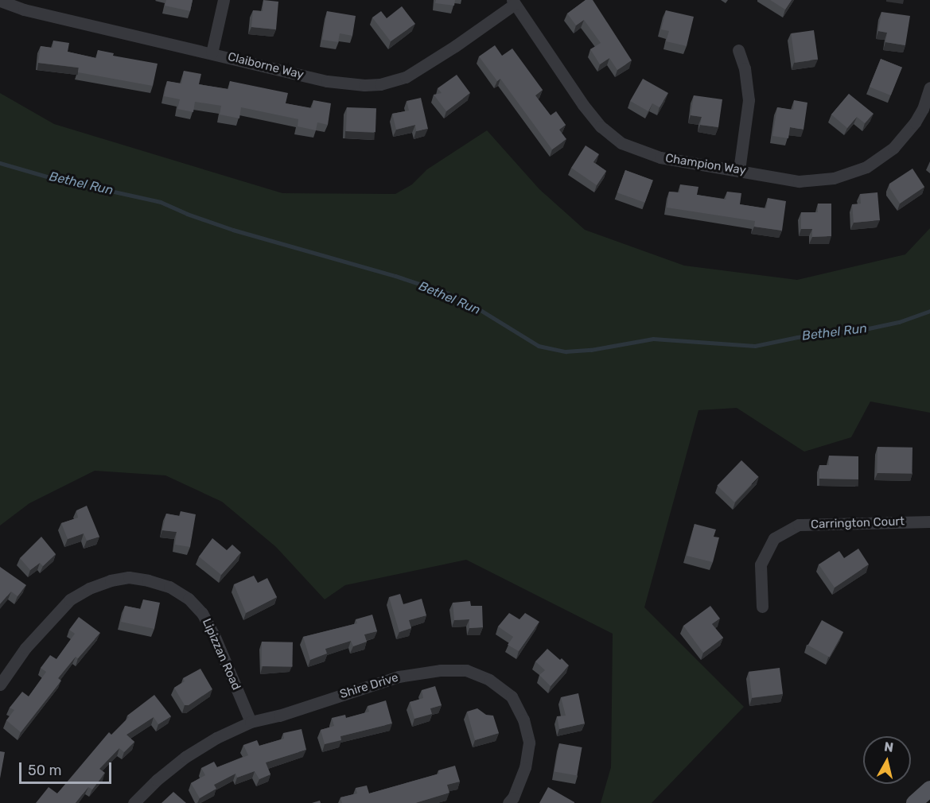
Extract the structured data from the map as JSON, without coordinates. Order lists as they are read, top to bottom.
{
  "streets": {
    "street": [
      "Claiborne Way",
      "Champion Way",
      "Carrington Court",
      "Lipizzan Road",
      "Shire Drive"
    ]
  },
  "crossings": [
    ["Claiborne Way", "Champion Way"],
    ["Lipizzan Road", "Shire Drive"]
  ],
  "water": ["Bethel Run"],
  "scale_bar": "50 m",
  "north": "top"
}
